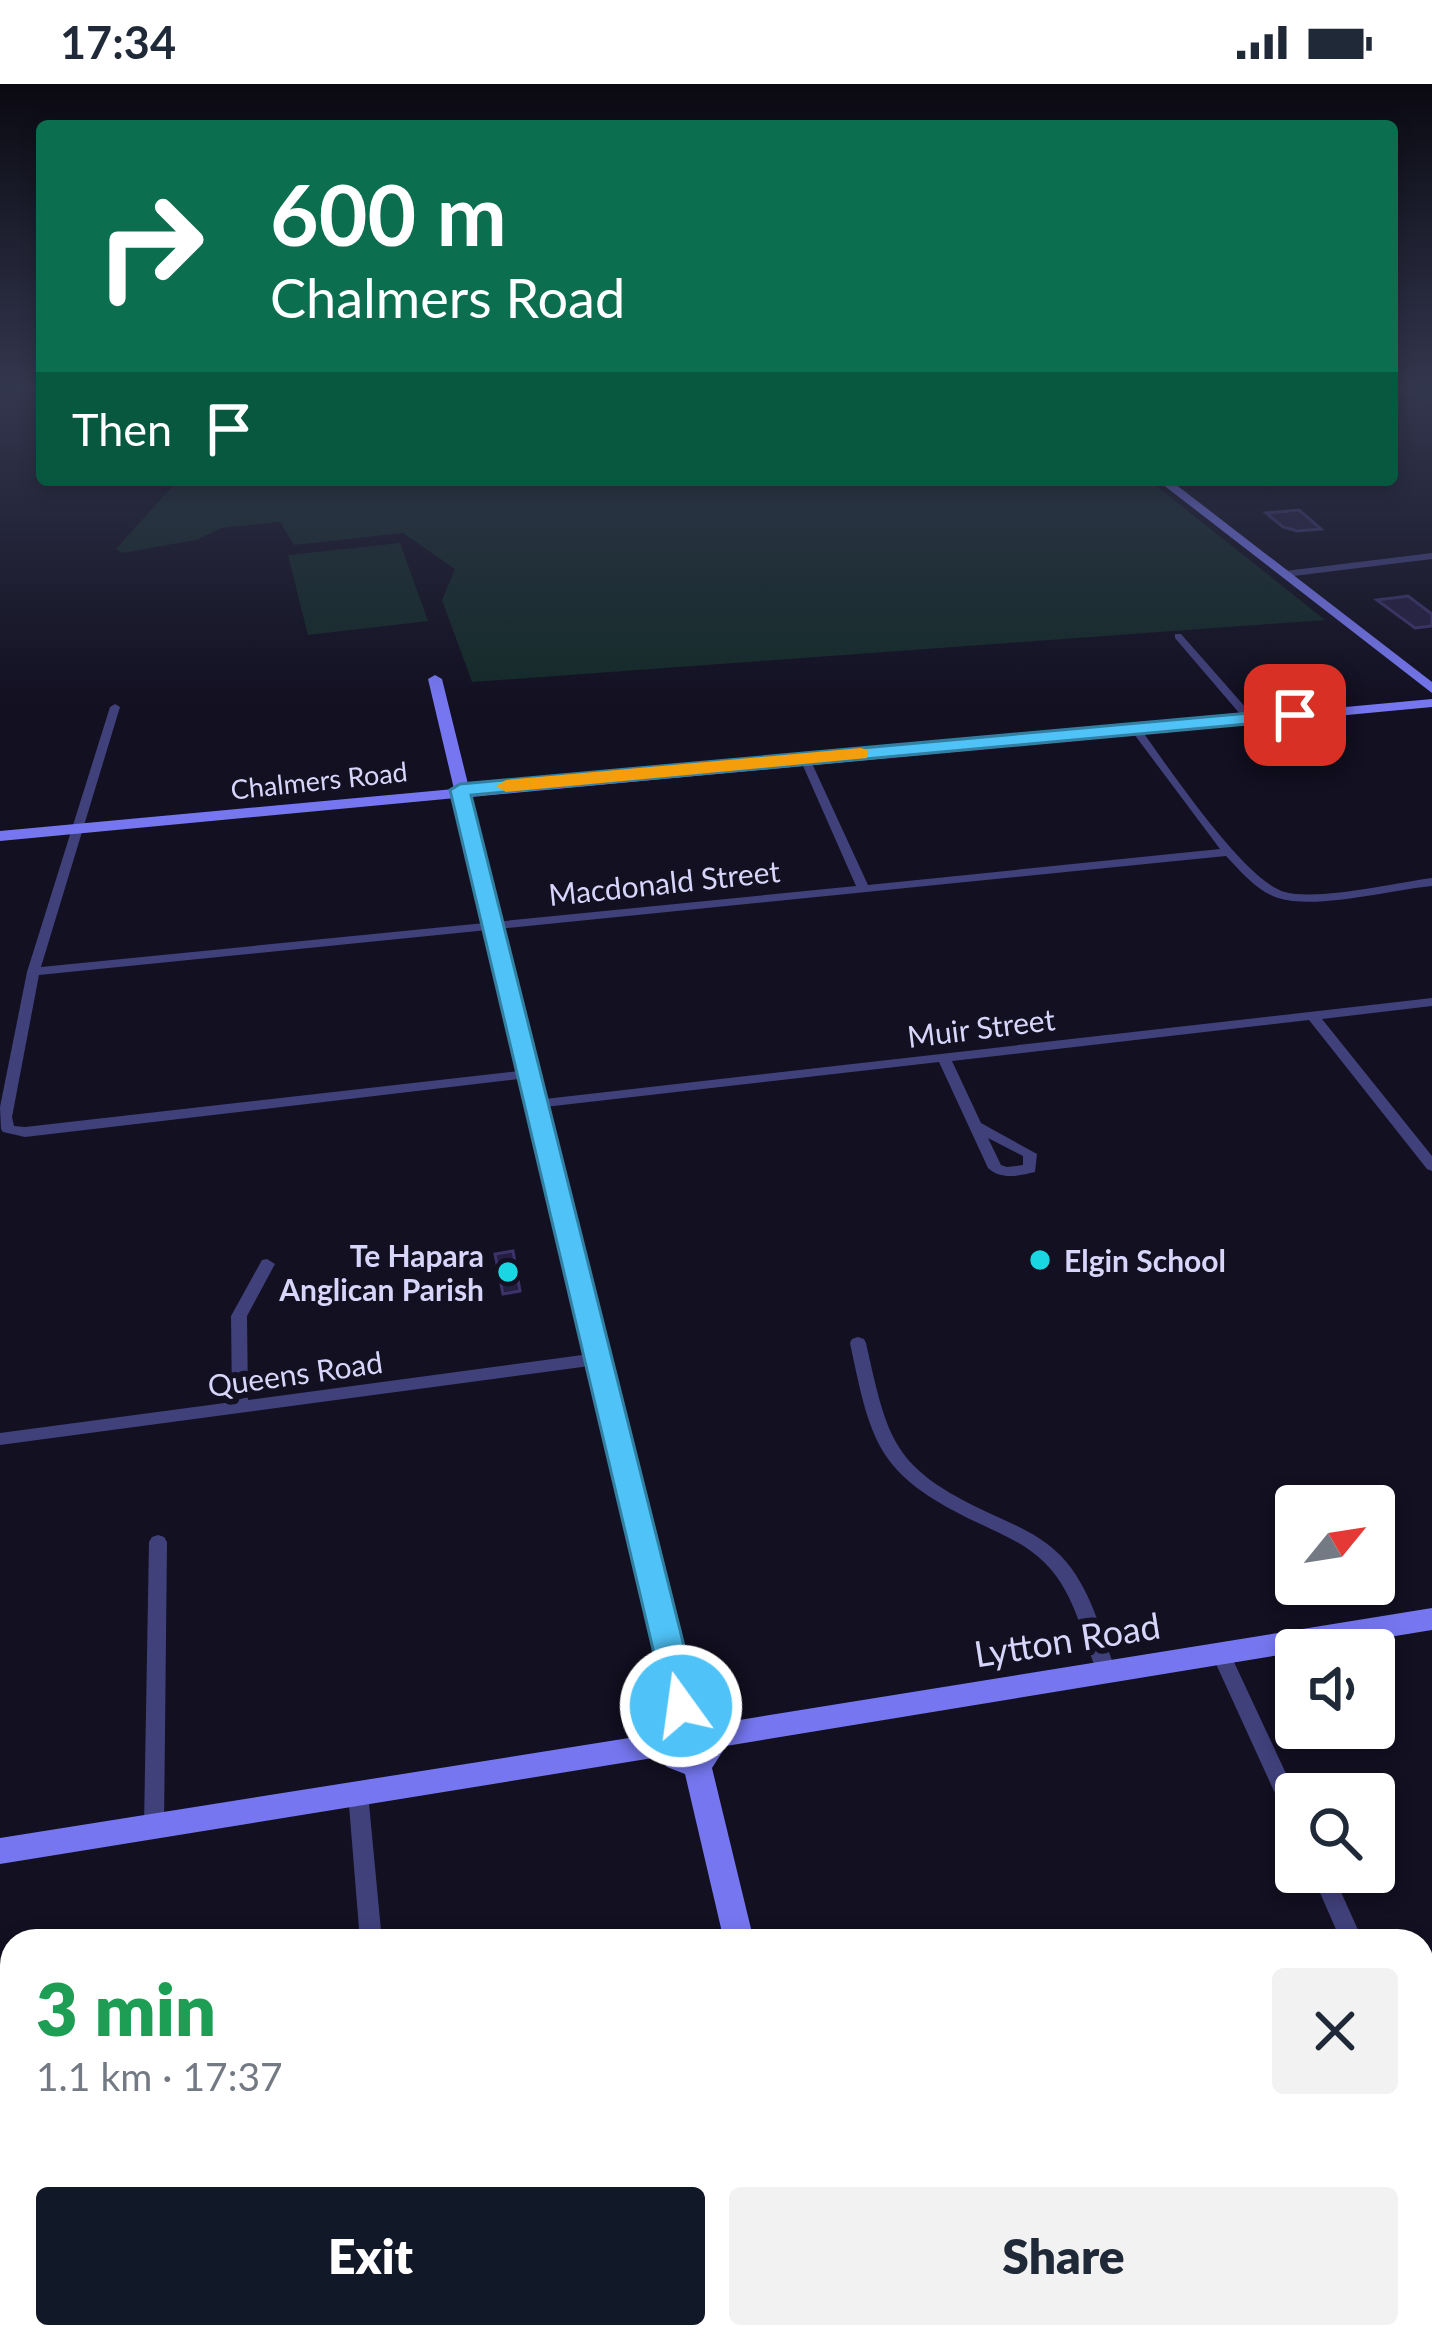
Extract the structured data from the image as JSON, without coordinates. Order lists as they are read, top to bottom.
{
  "streets": {
    "street": [
      "Chalmers Road",
      "Macdonald Street",
      "Muir Street",
      "Queens Road",
      "Lytton Road"
    ]
  },
  "places": ["Elgin School", "Te Hapara Anglican Parish"],
  "north": "top right",
  "page": {
    "status": "17:34",
    "turn": ["600 m", "Chalmers Road"],
    "then": "Then",
    "heading": ["3 min", "1.1 km · 17:37"],
    "buttons": ["Exit", "Share"]
  }
}
